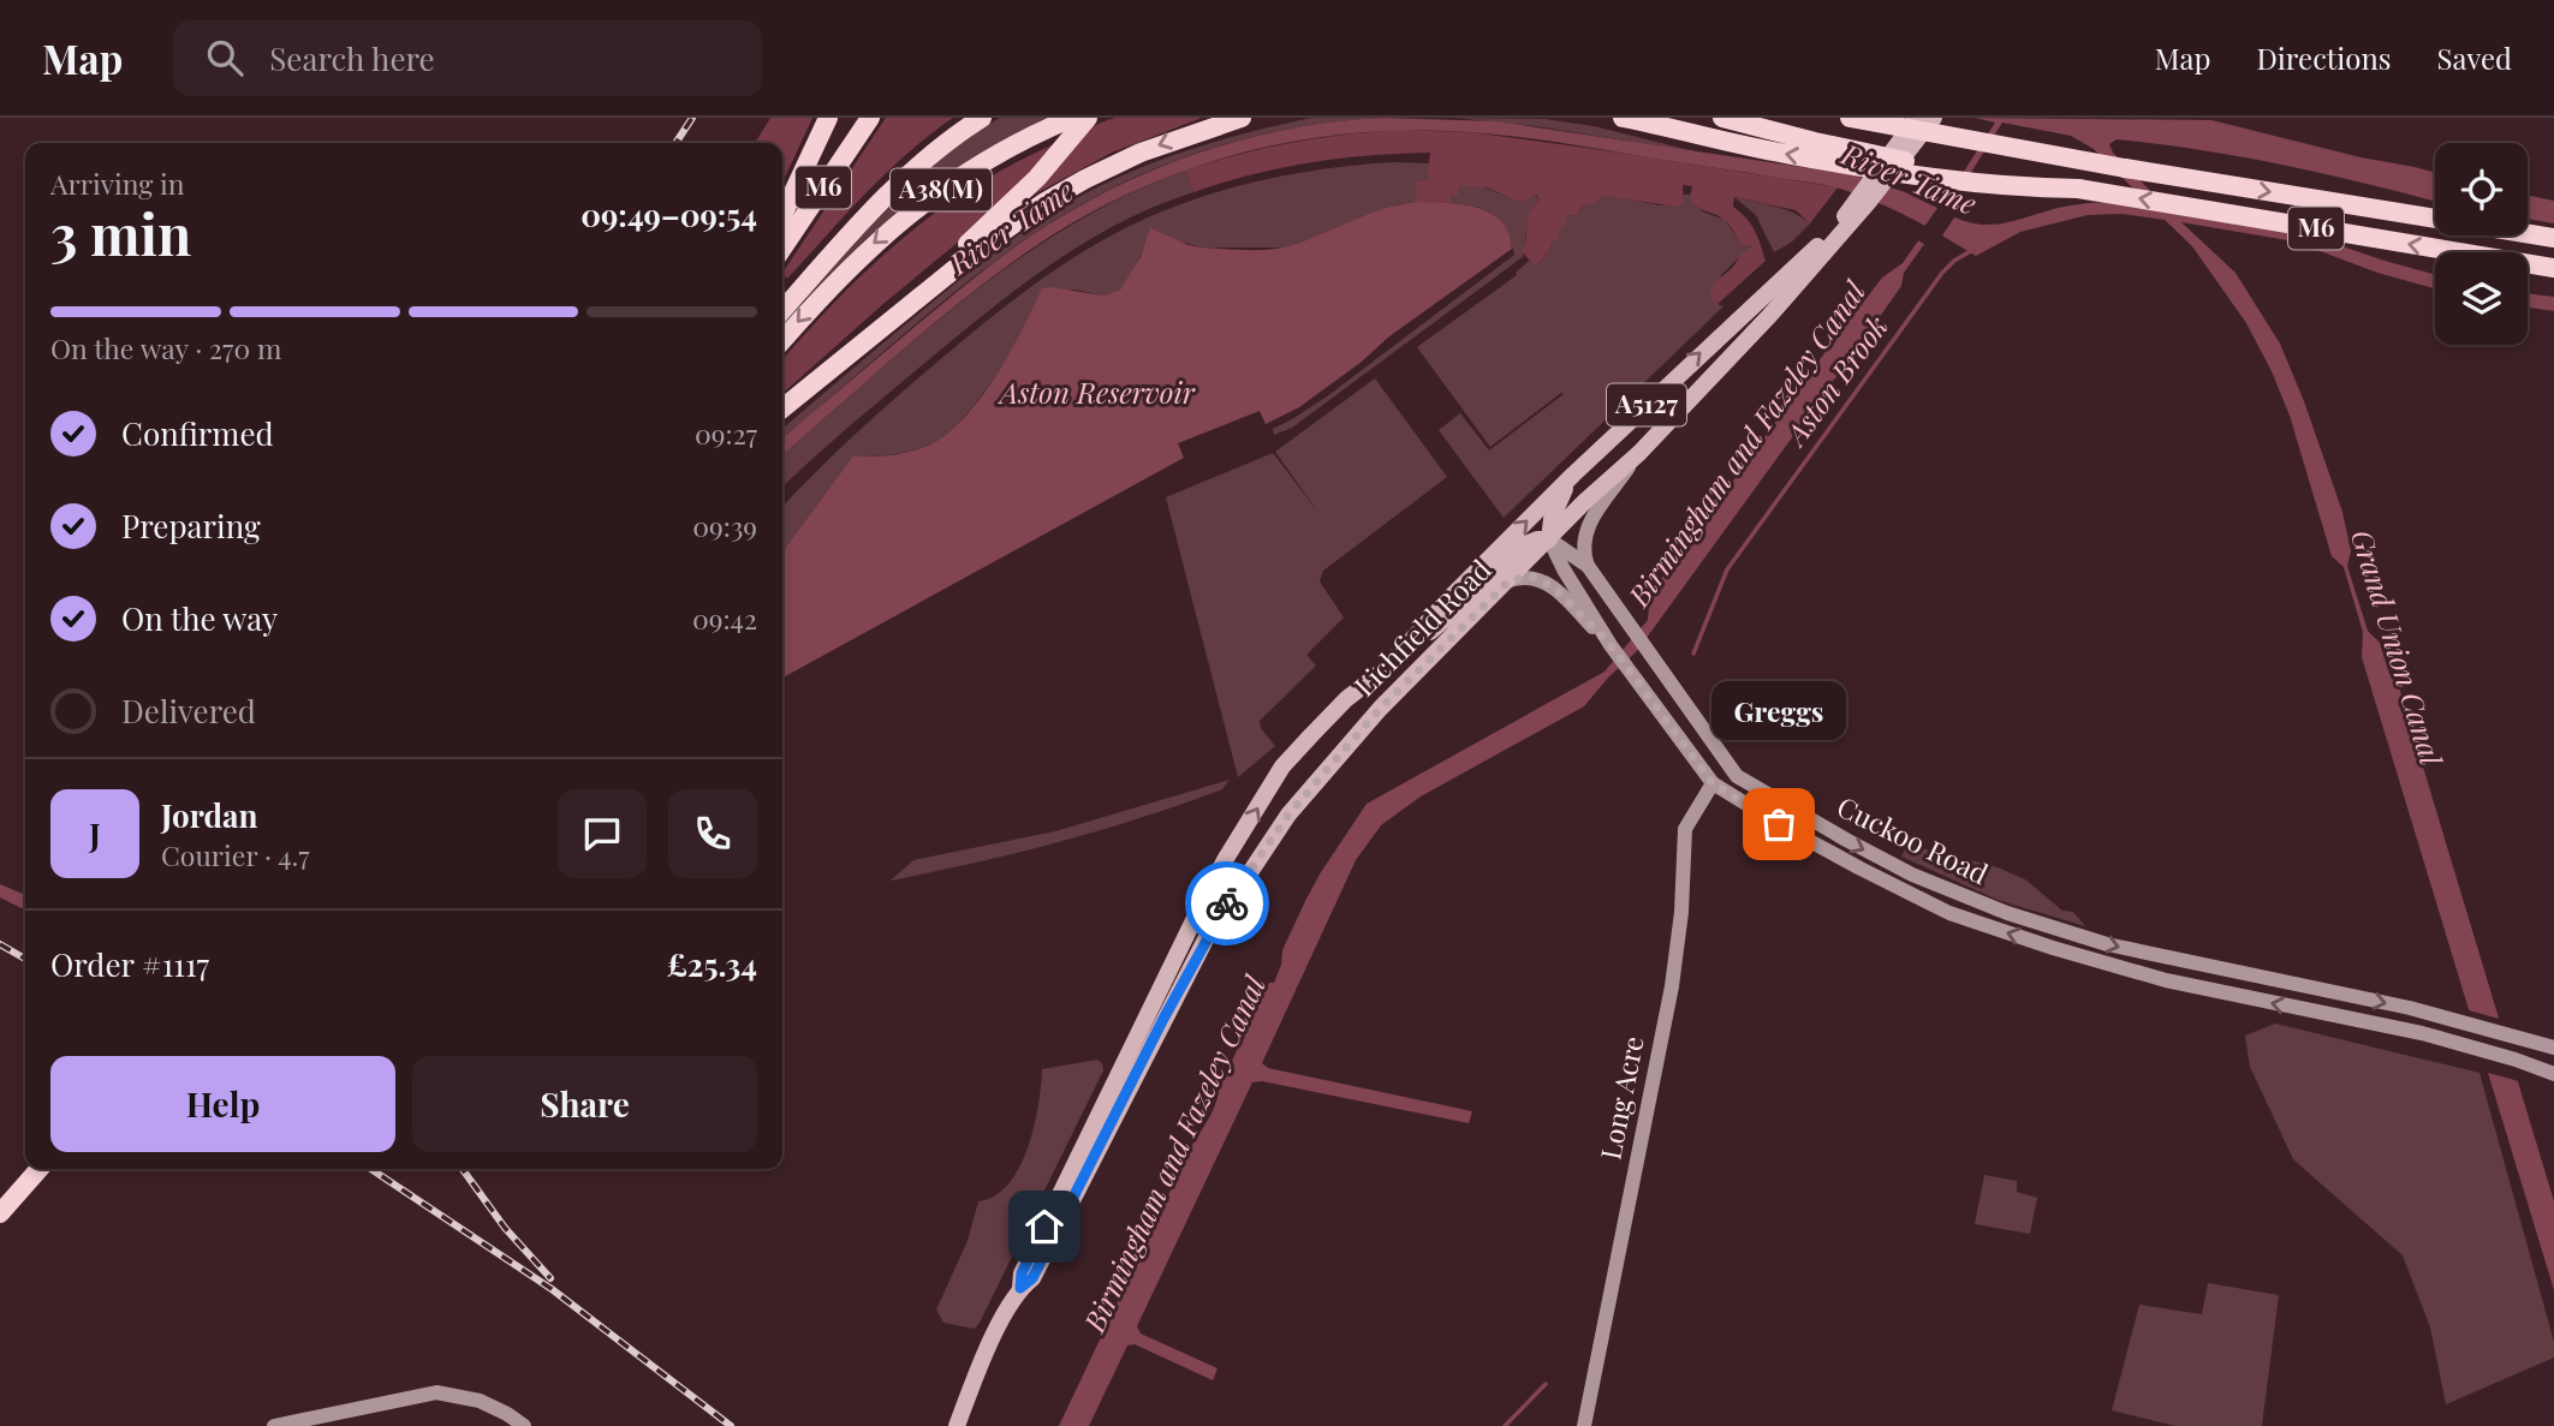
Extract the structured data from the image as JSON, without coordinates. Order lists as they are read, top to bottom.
{
  "streets": {
    "highway": ["M6", "A38(M)"],
    "main road": [
      "A5127",
      "Lichfield Road",
      "Cuckoo Road",
      "Long Acre"
    ]
  },
  "crossings": [
    ["M6", "Lichfield Road"],
    ["Lichfield Road", "Cuckoo Road"],
    ["Cuckoo Road", "Long Acre"]
  ],
  "water": [
    "River Tame",
    "Aston Brook",
    "Aston Reservoir",
    "Birmingham and Fazeley Canal",
    "Grand Union Canal"
  ],
  "places": ["Greggs"],
  "page": {
    "header": "Map",
    "search": "Search here",
    "nav": ["Map", "Directions", "Saved"],
    "heading": ["3 min", "Arriving in", "09:49–09:54"],
    "panel": [
      "Jordan",
      "Courier · 4.7",
      "Order #1117",
      "£25.34"
    ],
    "bar": "On the way · 270 m",
    "list": [
      ["Confirmed", "09:27"],
      ["Preparing", "09:39"],
      ["On the way", "09:42"],
      "Delivered"
    ],
    "bubble": "Greggs",
    "round": "J",
    "buttons": ["Help", "Share"]
  }
}
